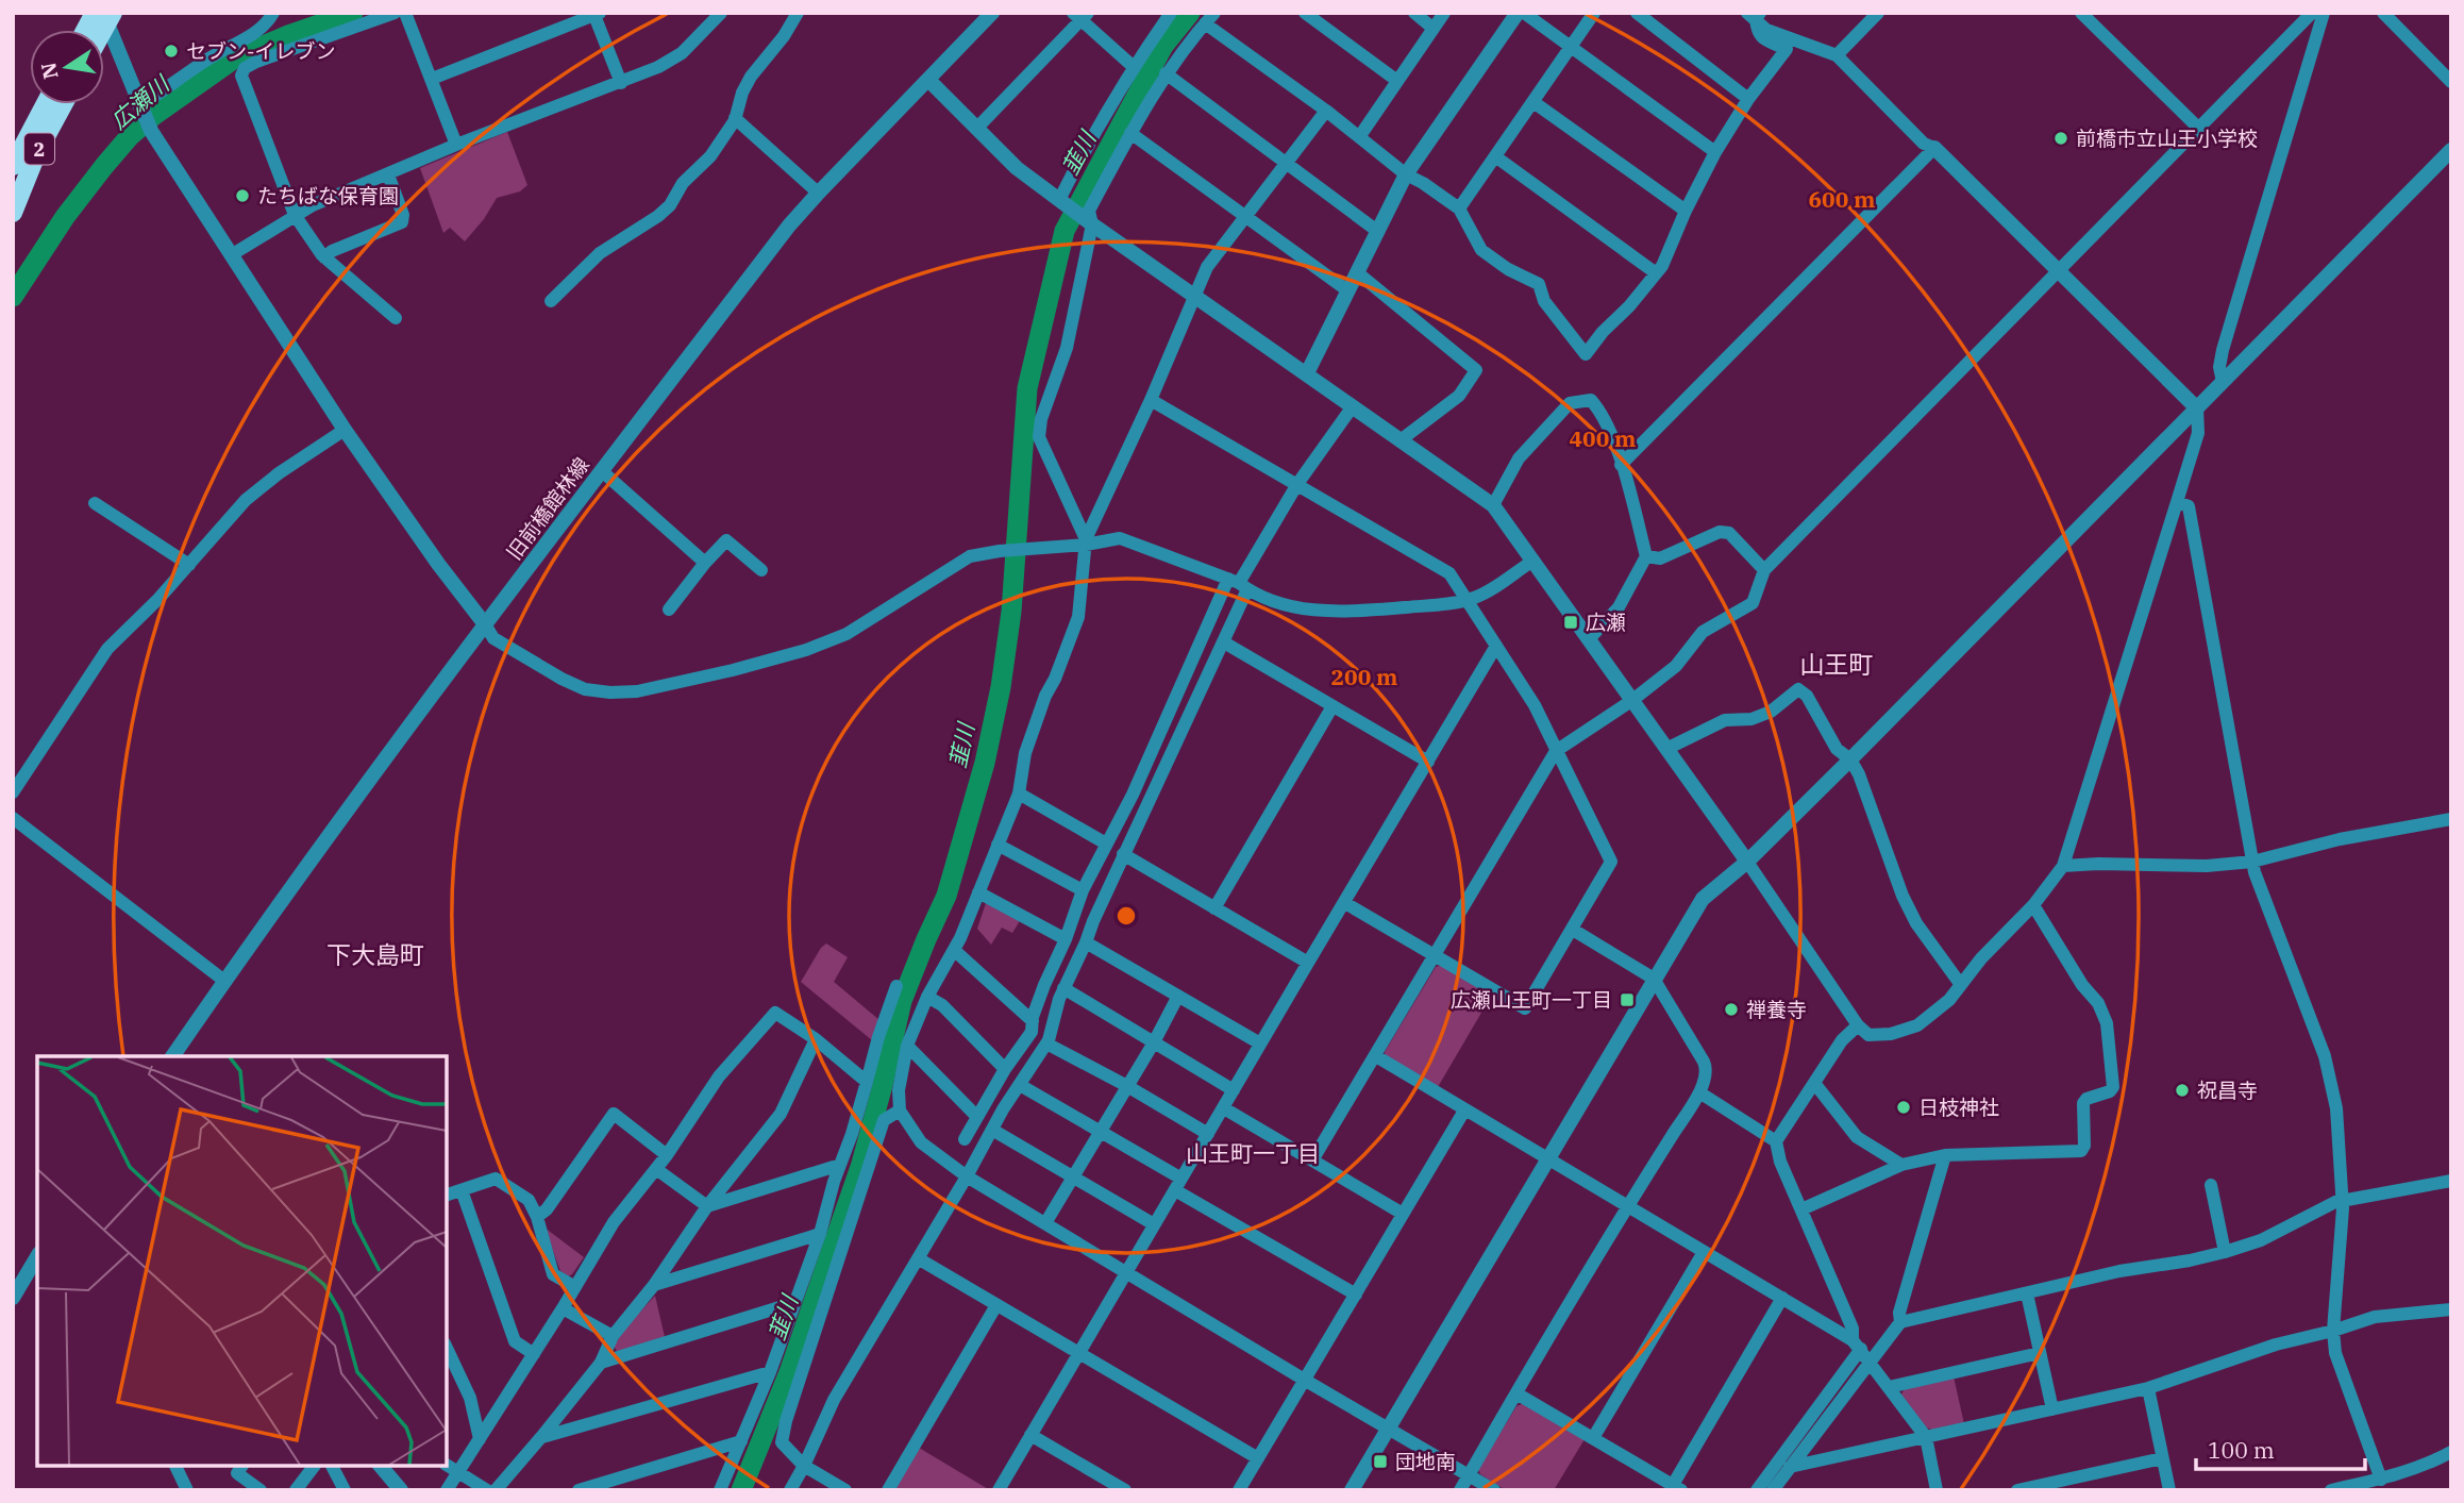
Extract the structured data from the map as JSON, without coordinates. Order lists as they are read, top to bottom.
{
  "streets": {
    "main road": ["2"],
    "street": ["旧前橋館林線"]
  },
  "districts": ["山王町", "下大島町", "山王町一丁目"],
  "water": ["広瀬川", "韮川"],
  "places": {
    "other": [
      "セブン-イレブン",
      "前橋市立山王小学校",
      "たちばな保育園",
      "禅養寺",
      "祝昌寺",
      "日枝神社"
    ],
    "transit": ["広瀬", "広瀬山王町一丁目", "団地南"]
  },
  "scale_bar": "100 m",
  "north": "left",
  "rings": ["600 m", "400 m", "200 m"]
}
